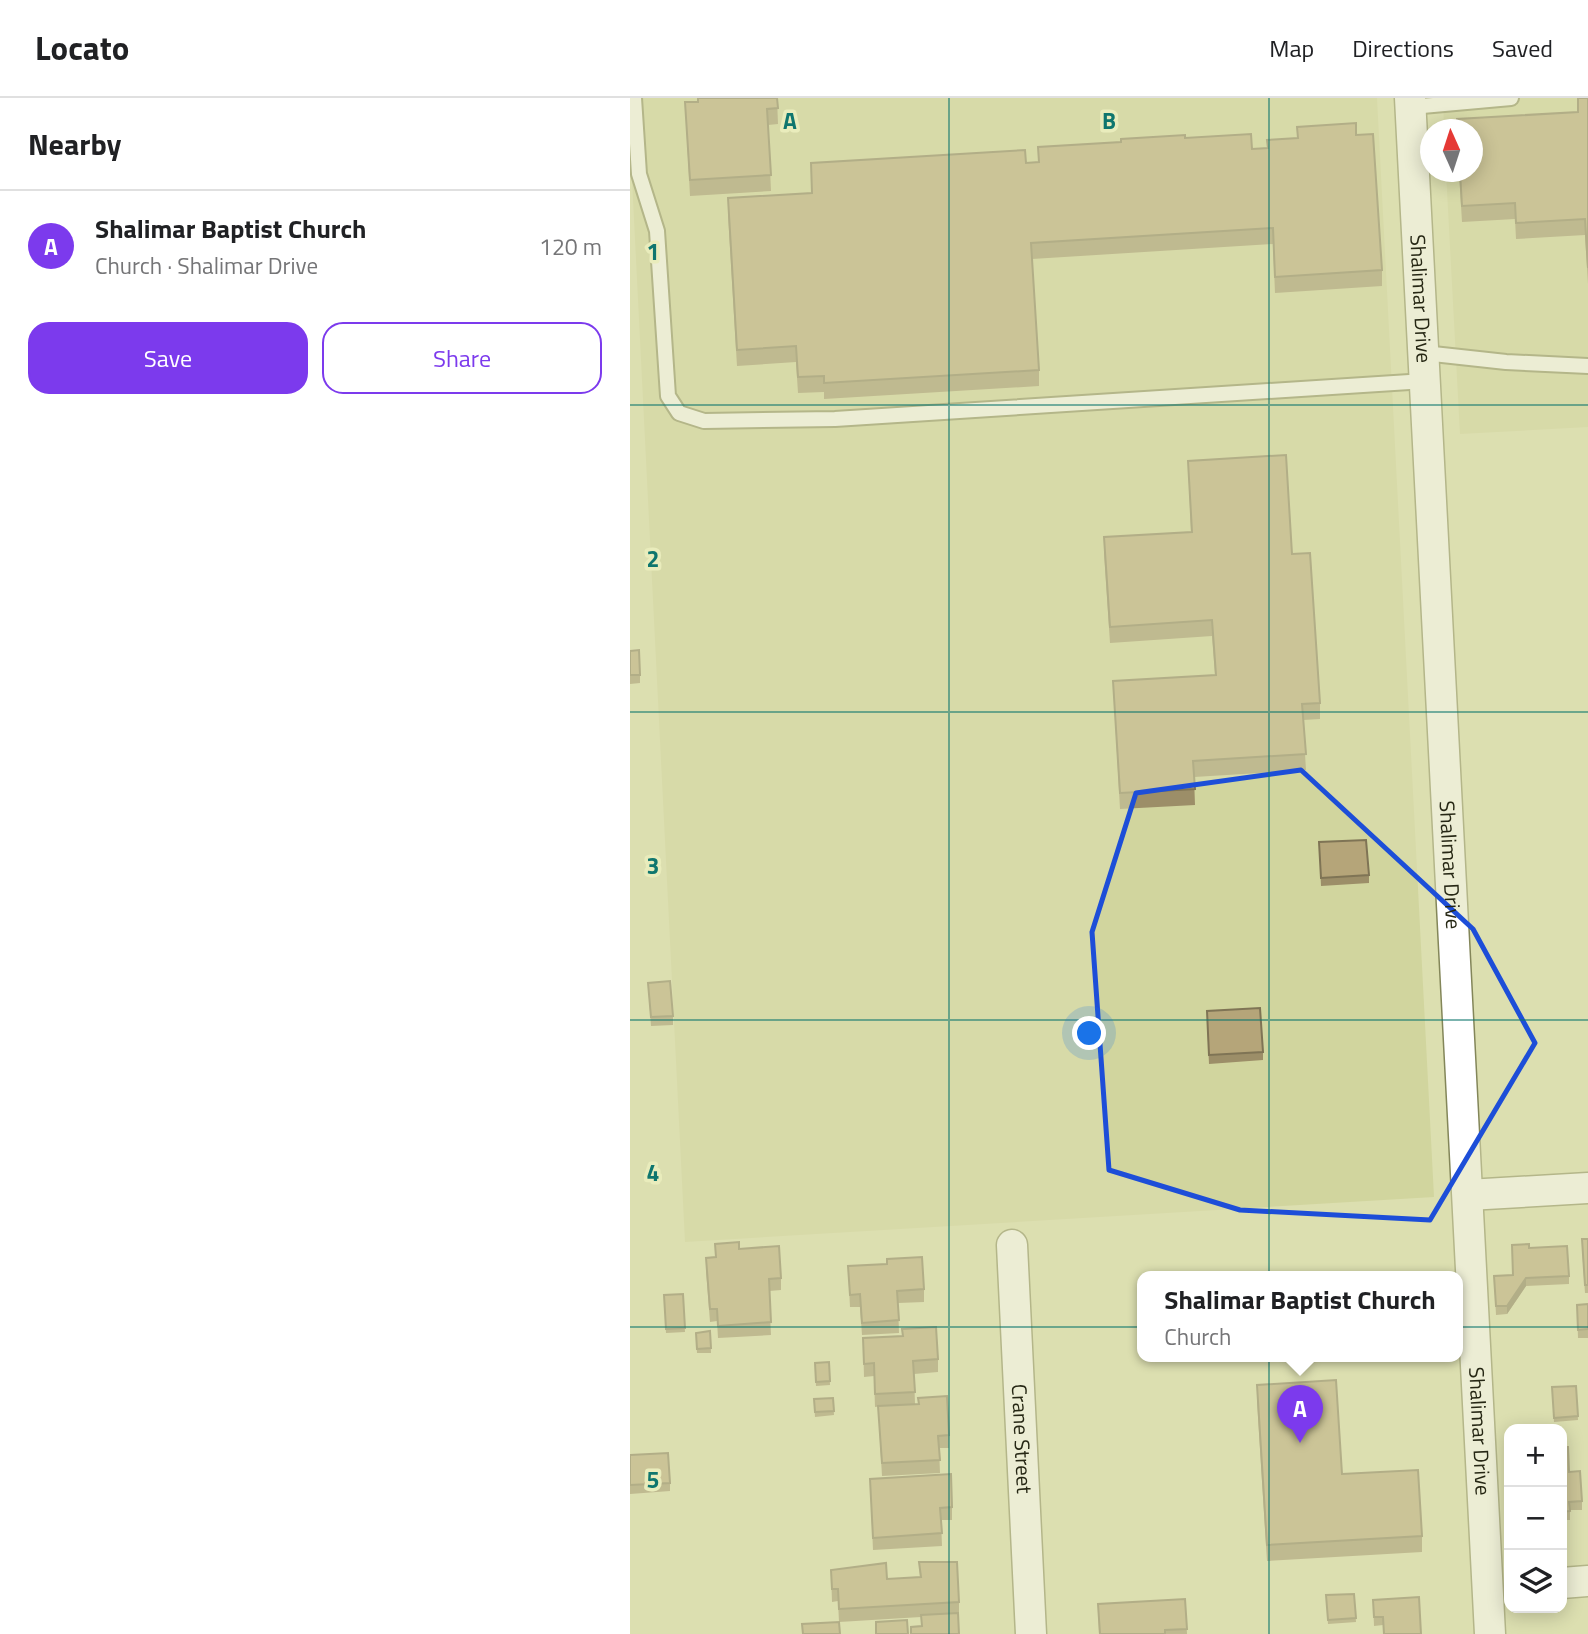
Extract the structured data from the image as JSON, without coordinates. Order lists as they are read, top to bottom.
{
  "streets": {
    "street": ["Shalimar Drive", "Crane Street"]
  },
  "north": "top",
  "page": {
    "header": "Locato",
    "nav": ["Map", "Directions", "Saved"],
    "heading": "Nearby",
    "list": [
      {
        "mark": "A",
        "name": "Shalimar Baptist Church",
        "note": "Church · Shalimar Drive",
        "value": "120 m"
      }
    ],
    "buttons": ["Save", "Share"],
    "popup": ["Shalimar Baptist Church", "Church"],
    "pins": "A",
    "map_buttons": ["+", "−"]
  },
  "grid": {
    "columns": ["A", "B"],
    "rows": [
      "1",
      "2",
      "3",
      "4",
      "5"
    ]
  }
}
